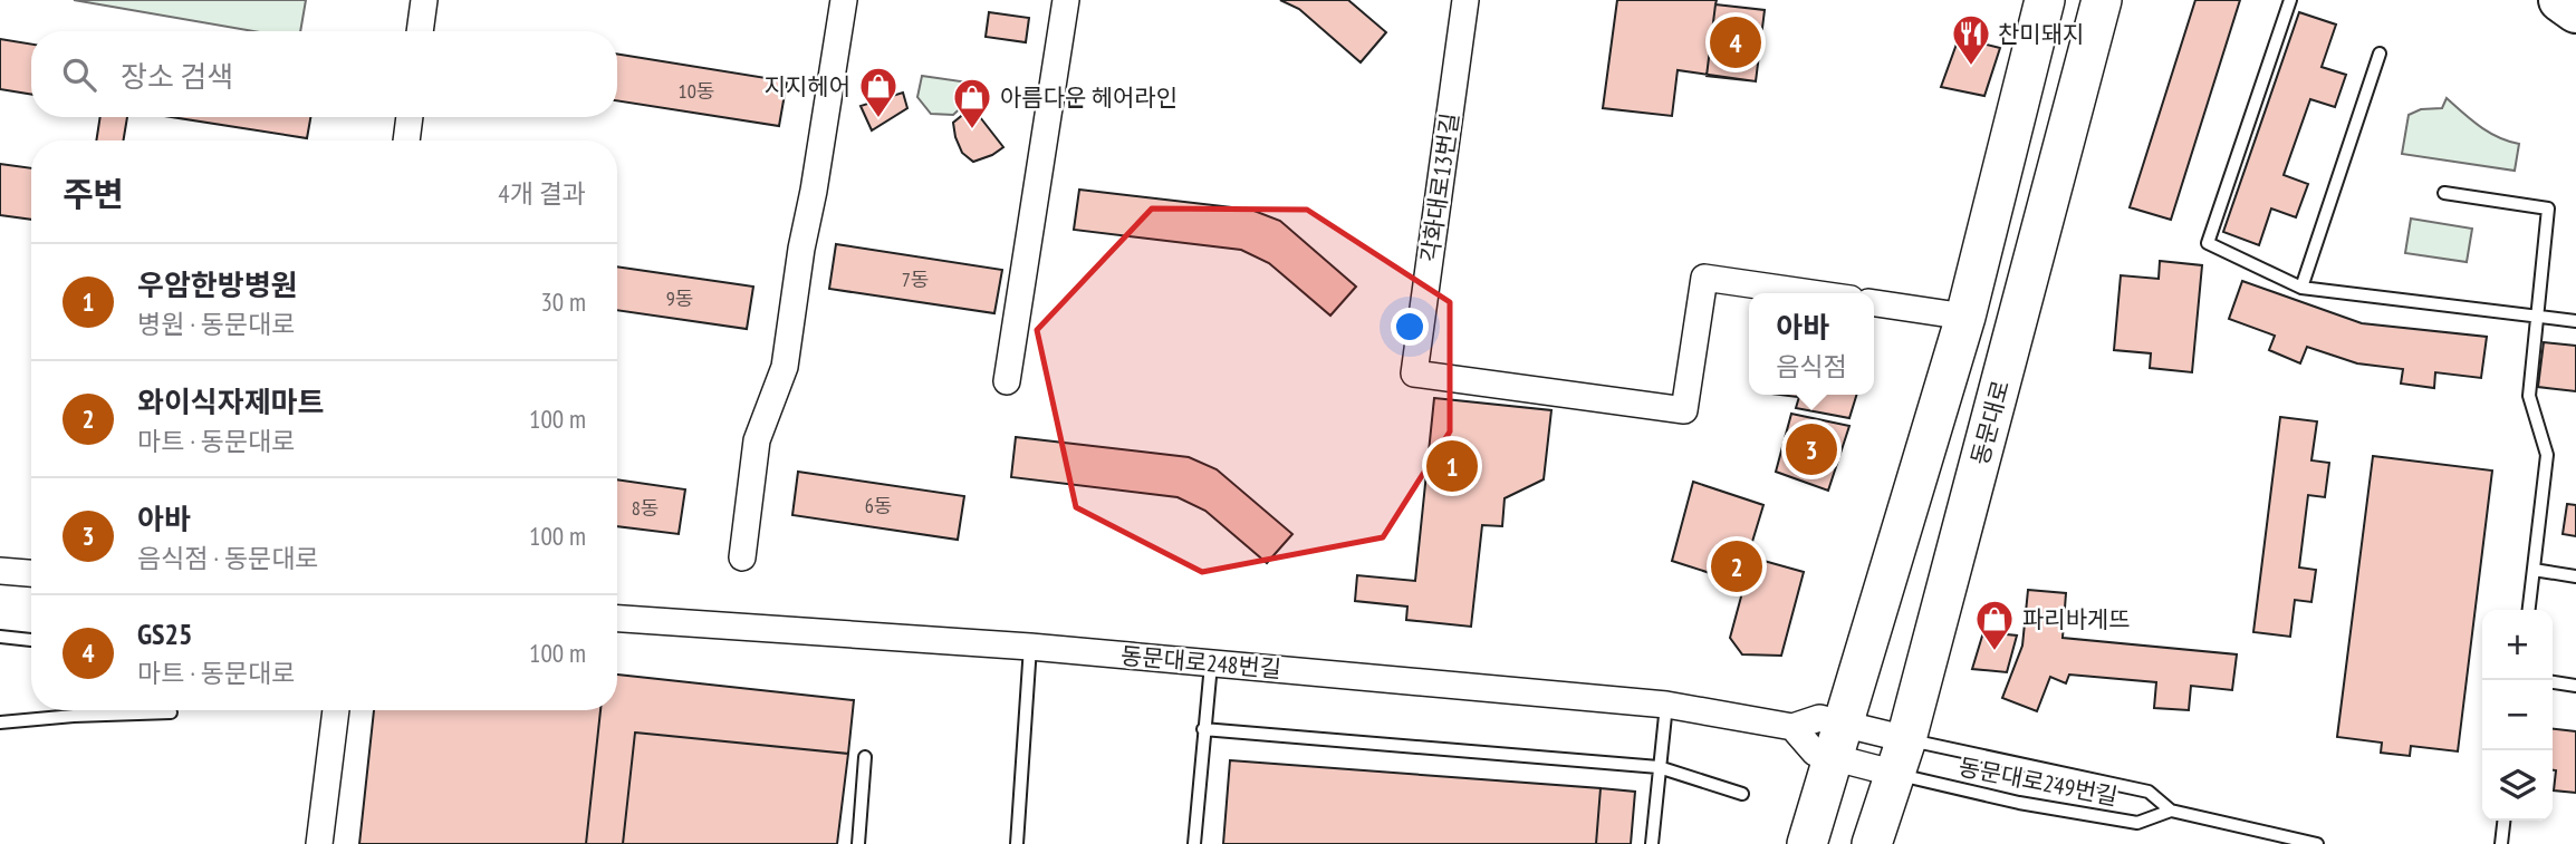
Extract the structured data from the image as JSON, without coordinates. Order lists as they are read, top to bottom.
{
  "streets": {
    "main road": ["동문대로"],
    "street": ["각화대로13번길", "동문대로248번길"],
    "lane": ["동문대로249번길"]
  },
  "crossings": [
    ["동문대로", "동문대로248번길"],
    ["동문대로", "동문대로249번길"],
    ["동문대로248번길", "동문대로249번길"]
  ],
  "places": {
    "restaurant": ["찬미돼지"],
    "shop": ["지지헤어", "아름다운 헤어라인", "파리바게뜨"]
  },
  "house_numbers": [
    "10동",
    "7동",
    "9동",
    "6동",
    "8동"
  ],
  "page": {
    "pins": [
      "4",
      "3",
      "1",
      "2"
    ],
    "search": "장소 검색",
    "heading": ["주변", "4개 결과"],
    "list": [
      {
        "mark": "1",
        "name": "우암한방병원",
        "note": "병원 · 동문대로",
        "value": "30 m"
      },
      {
        "mark": "2",
        "name": "와이식자제마트",
        "note": "마트 · 동문대로",
        "value": "100 m"
      },
      {
        "mark": "3",
        "name": "아바",
        "note": "음식점 · 동문대로",
        "value": "100 m"
      },
      {
        "mark": "4",
        "name": "GS25",
        "note": "마트 · 동문대로",
        "value": "100 m"
      }
    ],
    "popup": ["아바", "음식점"],
    "map_buttons": ["+", "−"]
  }
}
